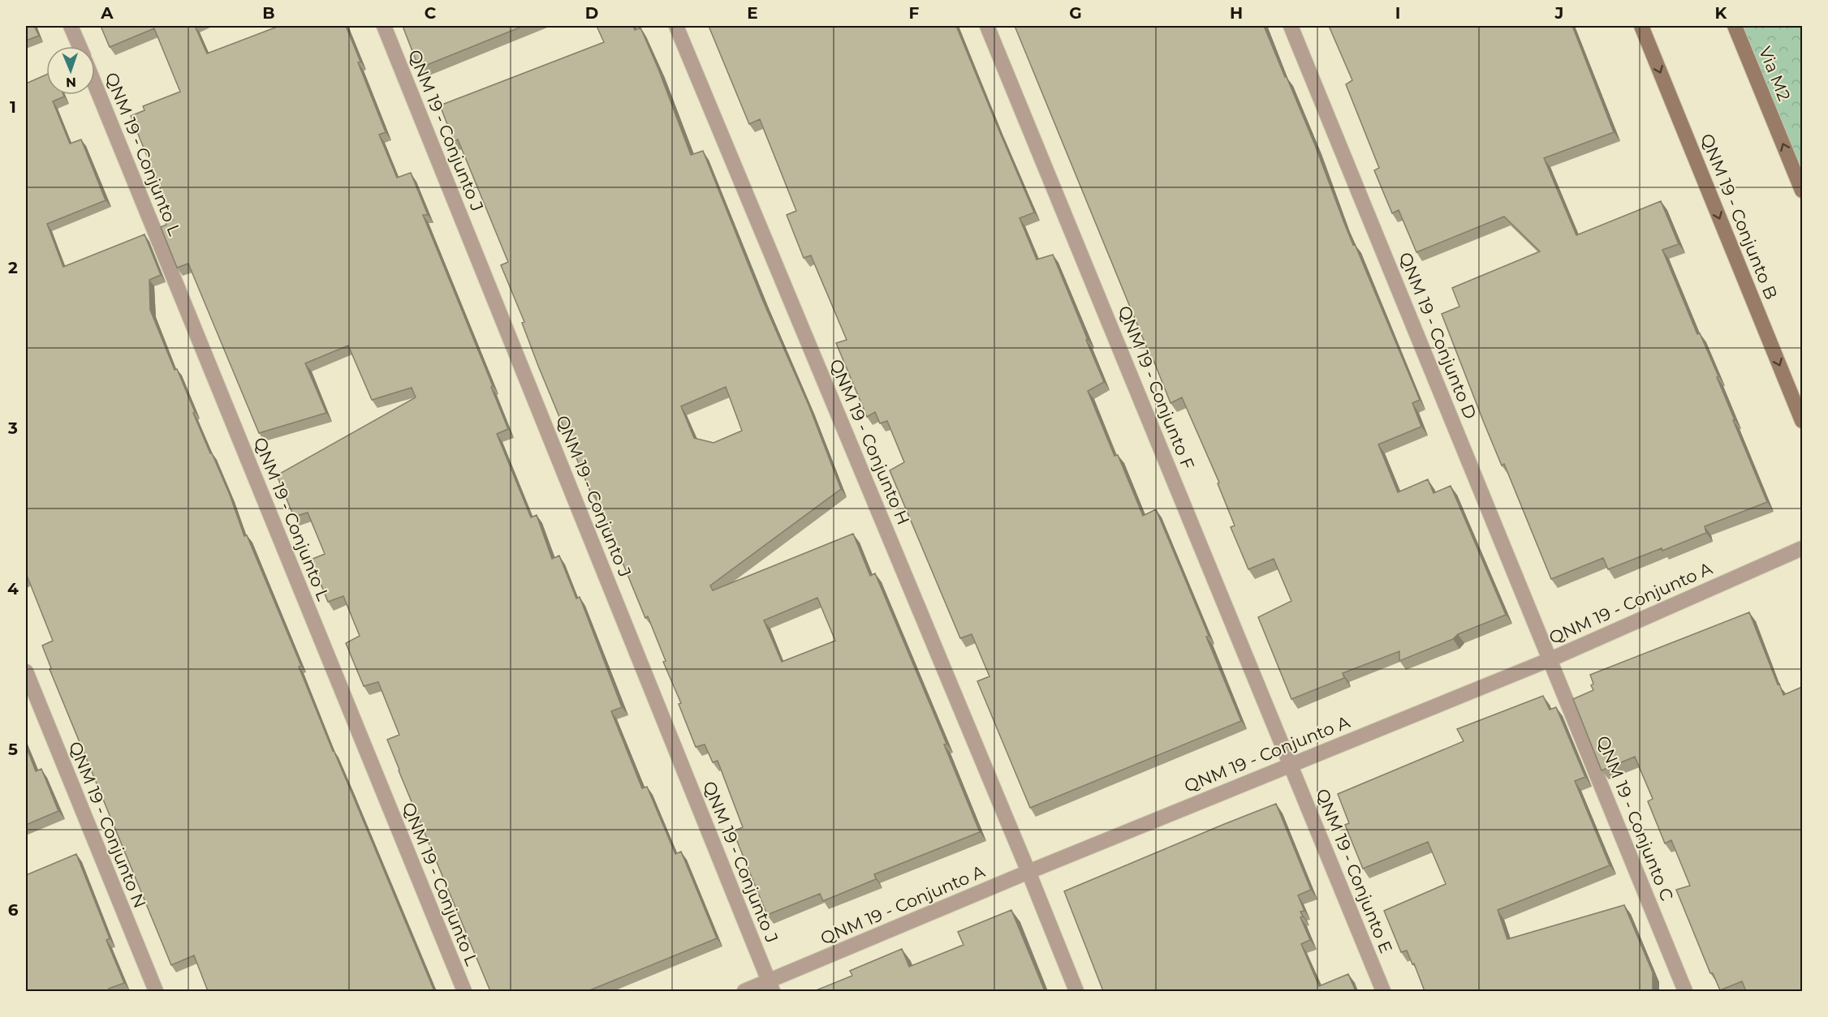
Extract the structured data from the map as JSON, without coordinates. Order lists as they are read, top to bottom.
{
  "streets": {
    "main road": ["Via M2", "QNM 19 - Conjunto B"],
    "street": [
      "QNM 19 - Conjunto J",
      "QNM 19 - Conjunto L",
      "QNM 19 - Conjunto D",
      "QNM 19 - Conjunto F",
      "QNM 19 - Conjunto H",
      "QNM 19 - Conjunto A",
      "QNM 19 - Conjunto C",
      "QNM 19 - Conjunto N",
      "QNM 19 - Conjunto E"
    ]
  },
  "crossings": [
    ["QNM 19 - Conjunto J", "QNM 19 - Conjunto A"],
    ["QNM 19 - Conjunto D", "QNM 19 - Conjunto A"],
    ["QNM 19 - Conjunto D", "QNM 19 - Conjunto C"],
    ["QNM 19 - Conjunto F", "QNM 19 - Conjunto A"],
    ["QNM 19 - Conjunto F", "QNM 19 - Conjunto E"],
    ["QNM 19 - Conjunto H", "QNM 19 - Conjunto A"],
    ["QNM 19 - Conjunto A", "QNM 19 - Conjunto C"],
    ["QNM 19 - Conjunto A", "QNM 19 - Conjunto E"]
  ],
  "one_way": ["Via M2", "QNM 19 - Conjunto B"],
  "north": "bottom",
  "grid": {
    "columns": [
      "A",
      "B",
      "C",
      "D",
      "E",
      "F",
      "G",
      "H",
      "I",
      "J",
      "K"
    ],
    "rows": [
      "1",
      "2",
      "3",
      "4",
      "5",
      "6"
    ]
  }
}
